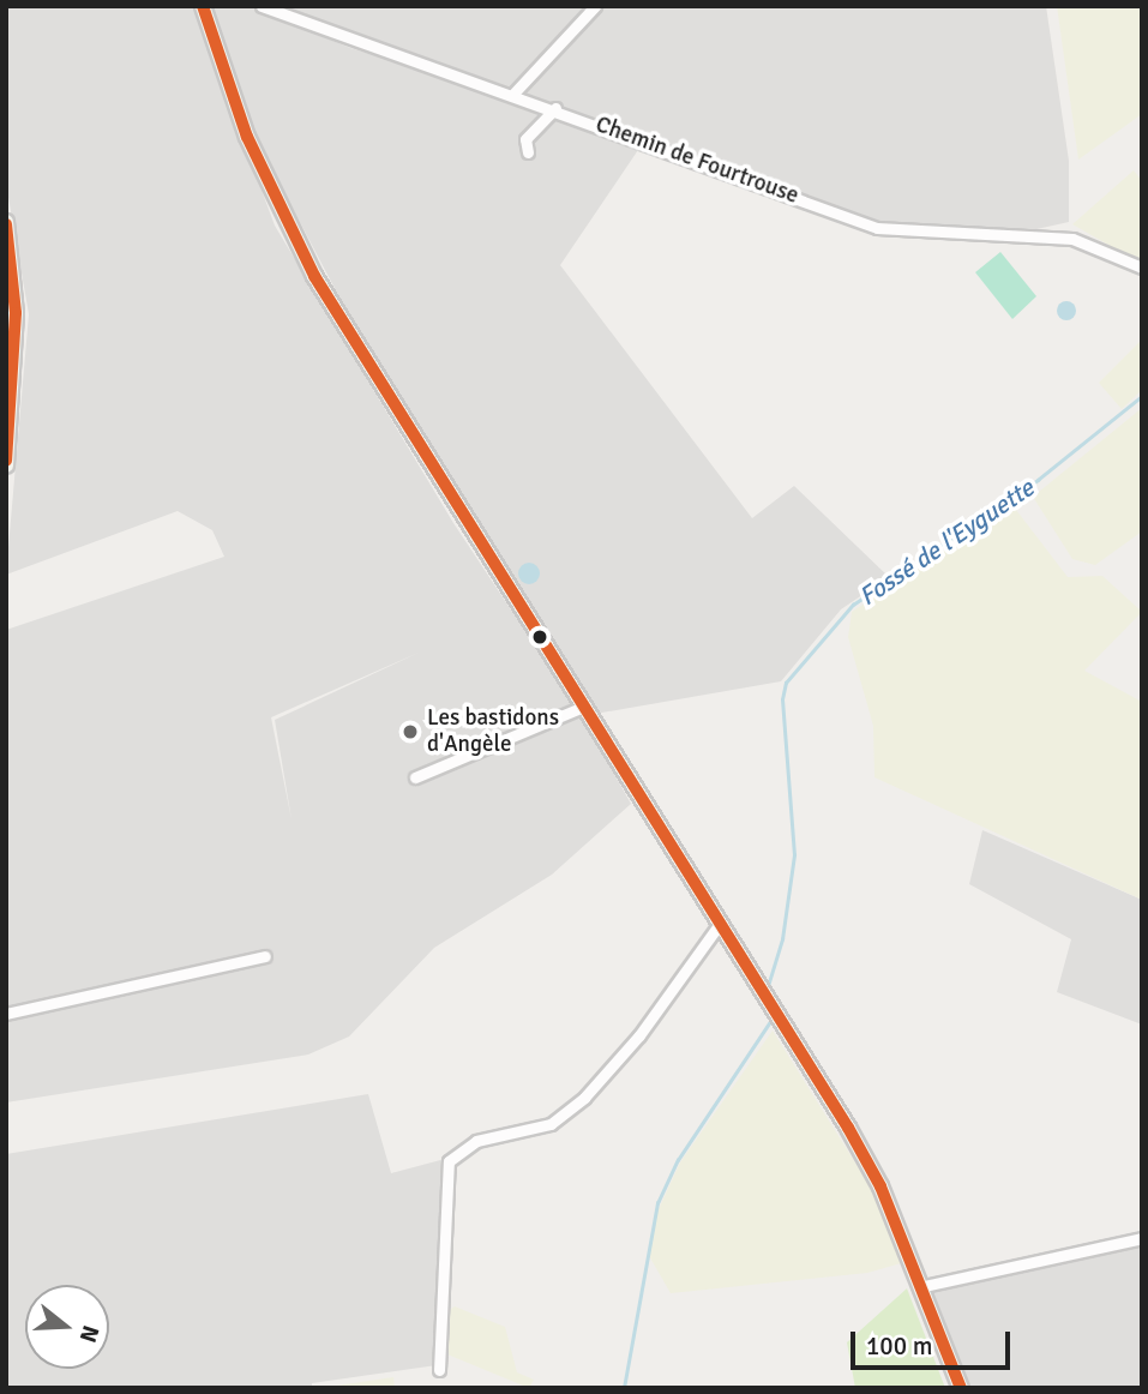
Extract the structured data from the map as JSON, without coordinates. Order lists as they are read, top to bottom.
{
  "streets": {
    "street": ["Chemin de Fourtrouse"]
  },
  "water": ["Fossé de l'Eyguette"],
  "places": ["Les bastidons d'Angèle"],
  "scale_bar": "100 m",
  "north": "right"
}
